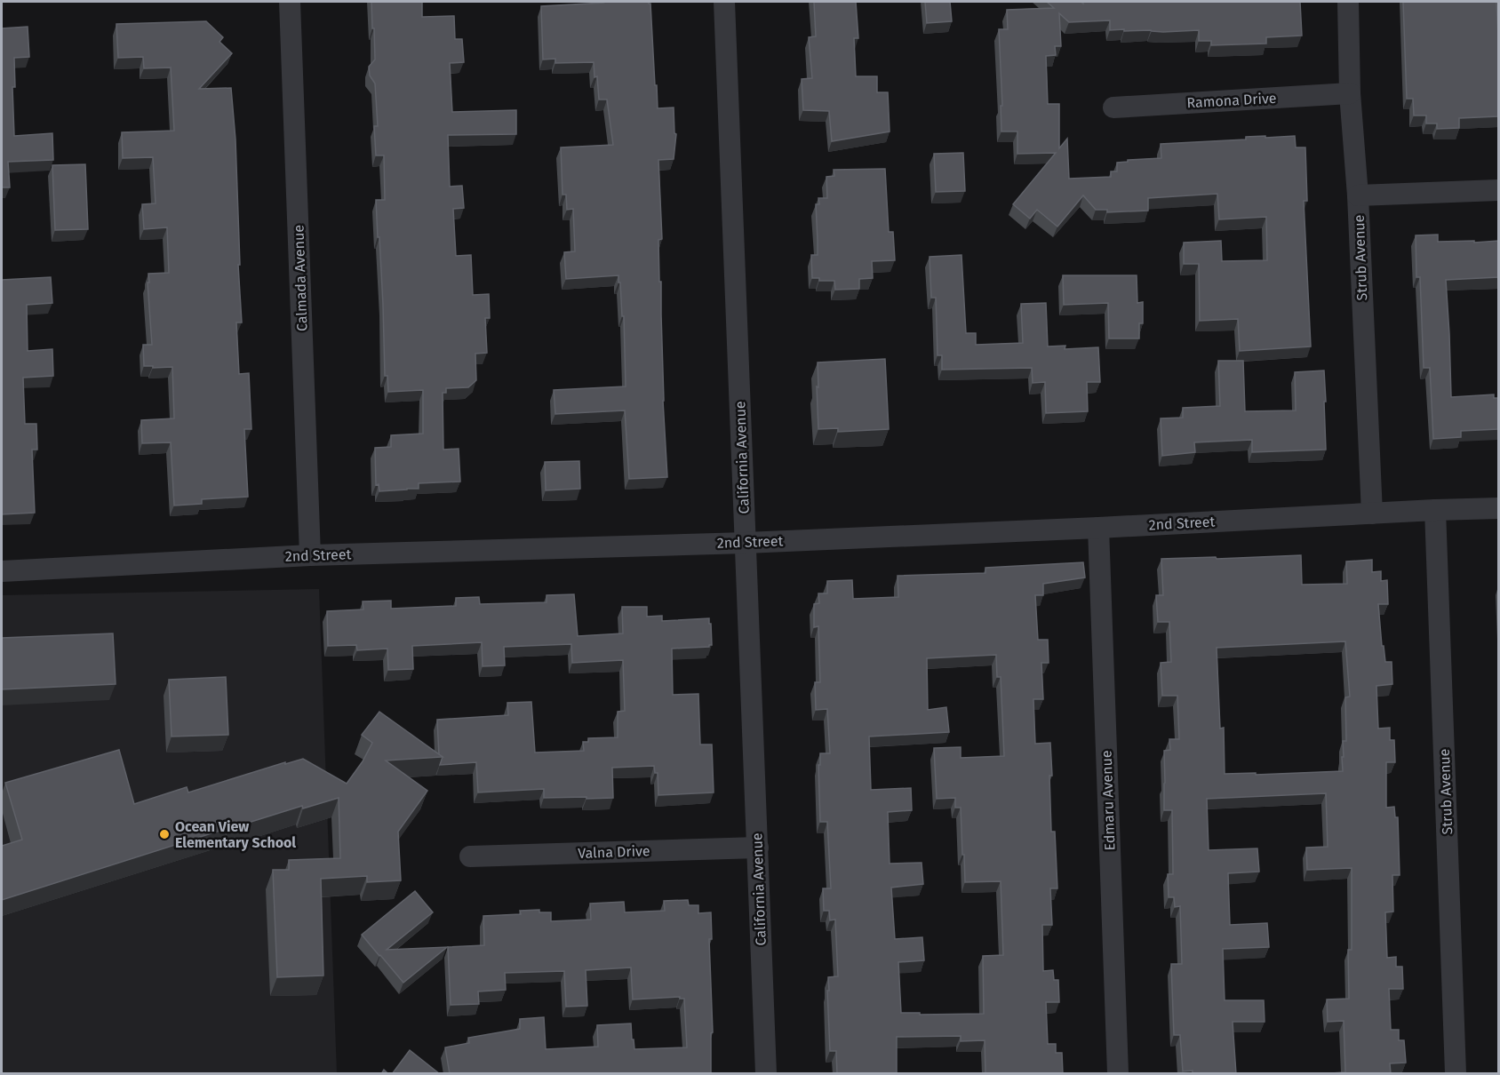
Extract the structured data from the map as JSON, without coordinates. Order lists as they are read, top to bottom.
{
  "streets": {
    "street": [
      "Ramona Drive",
      "Strub Avenue",
      "Calmada Avenue",
      "California Avenue",
      "2nd Street",
      "Edmaru Avenue",
      "Valna Drive"
    ]
  },
  "crossings": [
    ["Ramona Drive", "Strub Avenue"],
    ["Strub Avenue", "2nd Street"],
    ["Calmada Avenue", "2nd Street"],
    ["California Avenue", "2nd Street"],
    ["California Avenue", "Valna Drive"],
    ["2nd Street", "Edmaru Avenue"]
  ],
  "places": ["Ocean View Elementary School"]
}
